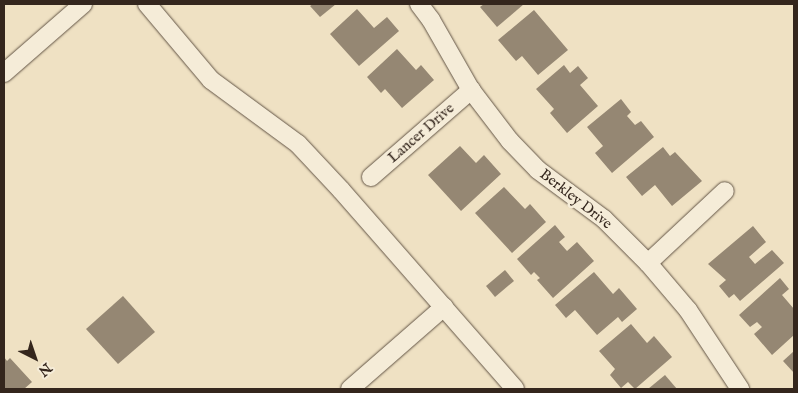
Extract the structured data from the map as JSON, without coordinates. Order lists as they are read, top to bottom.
{
  "streets": {
    "street": ["Lancer Drive", "Berkley Drive"]
  },
  "crossings": [
    ["Lancer Drive", "Berkley Drive"]
  ],
  "north": "bottom right"
}
